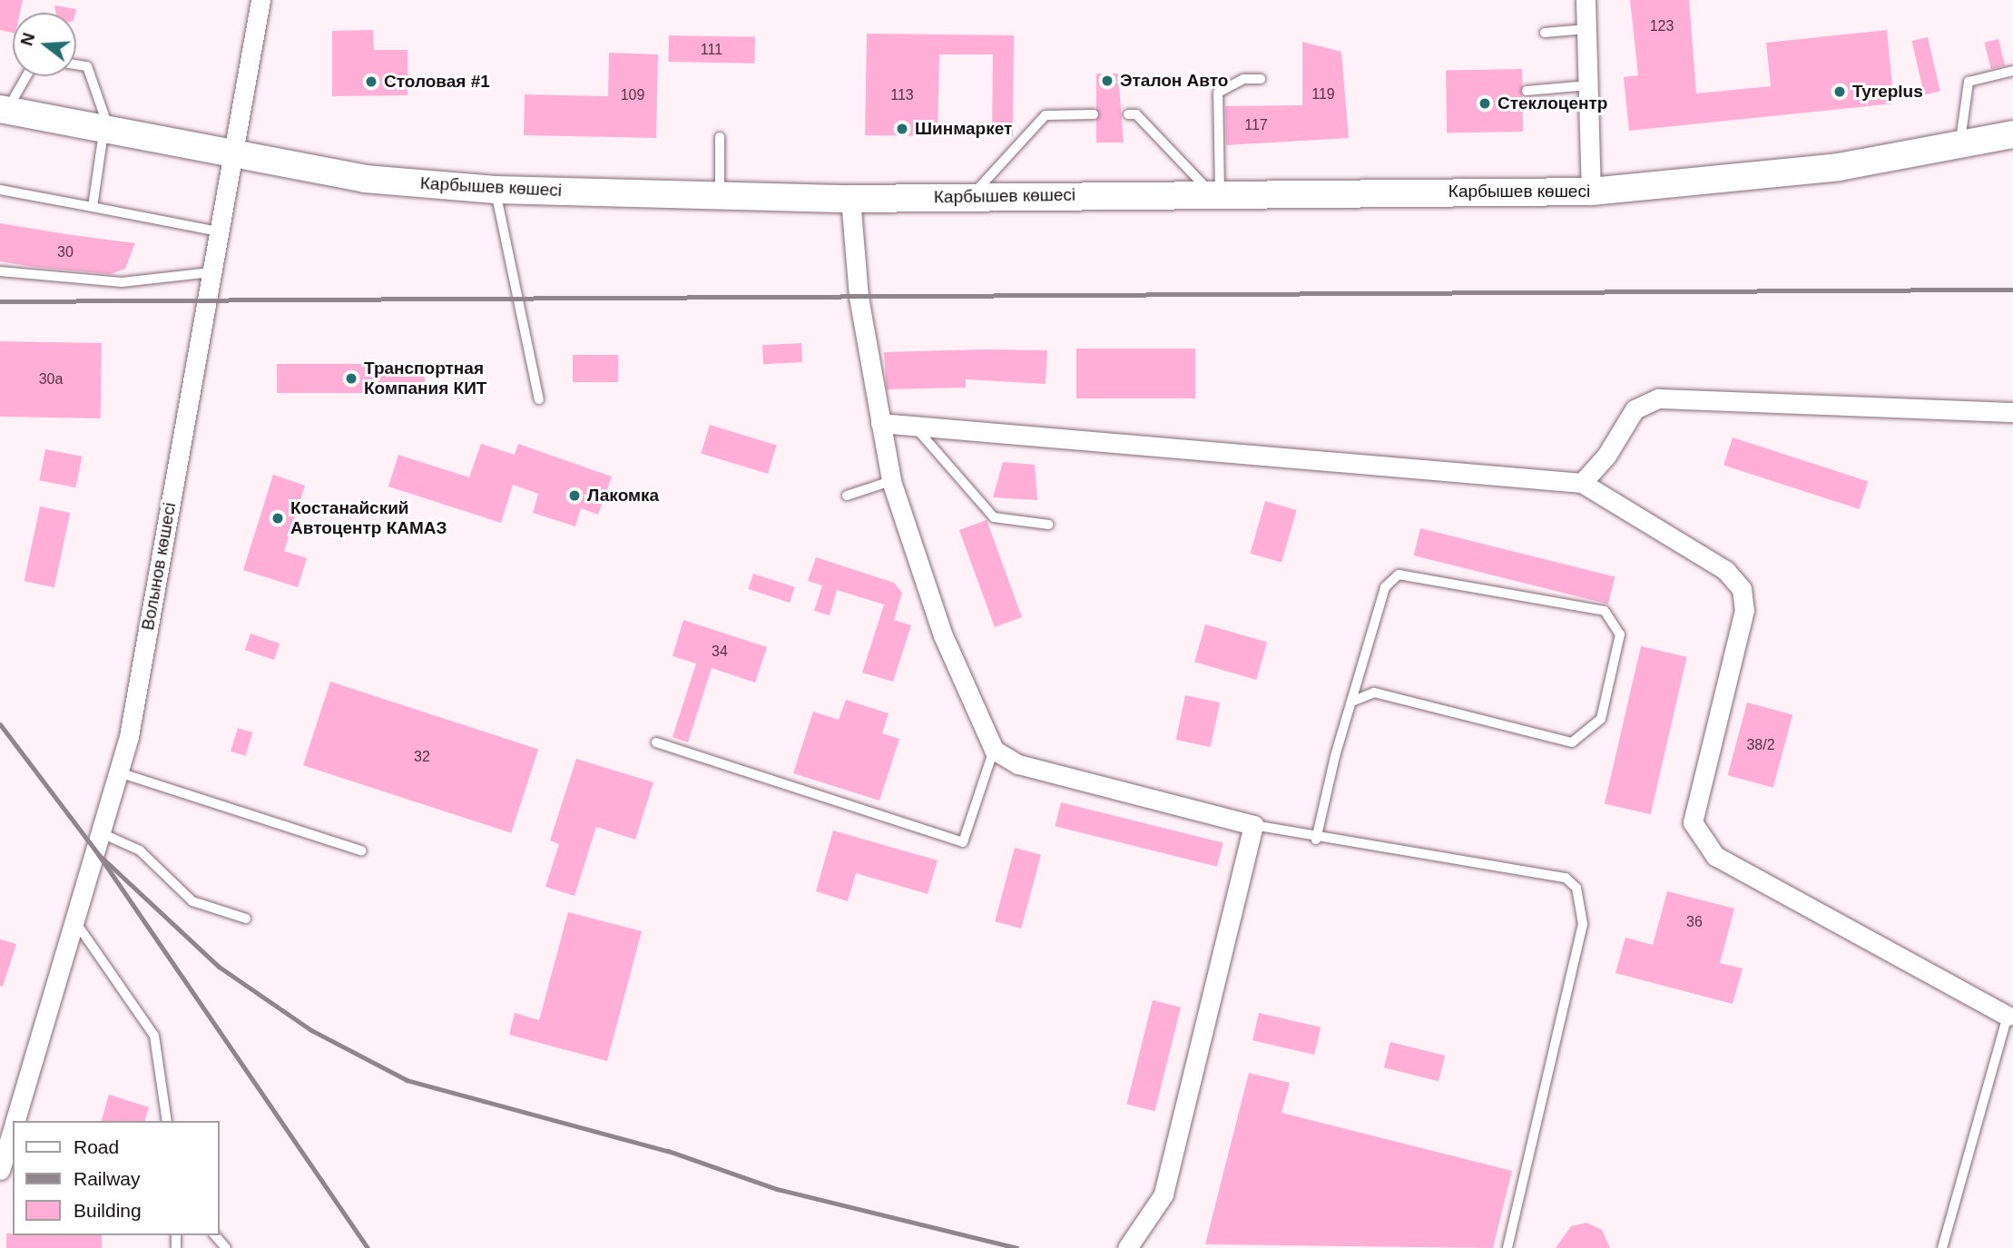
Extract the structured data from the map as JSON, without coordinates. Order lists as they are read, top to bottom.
{
  "streets": {
    "main road": ["Карбышев көшесі"],
    "street": ["Волынов көшесі"]
  },
  "crossings": [
    ["Карбышев көшесі", "Волынов көшесі"]
  ],
  "places": [
    "Эталон Авто",
    "Столовая #1",
    "Tyreplus",
    "Стеклоцентр",
    "Шинмаркет",
    "Транспортная Компания КИТ",
    "Лакомка",
    "Костанайский Автоцентр КАМАЗ"
  ],
  "house_numbers": [
    "123",
    "111",
    "119",
    "109",
    "113",
    "117",
    "30",
    "30а",
    "34",
    "38/2",
    "32",
    "36"
  ],
  "legend": ["Road", "Railway", "Building"],
  "north": "left"
}
